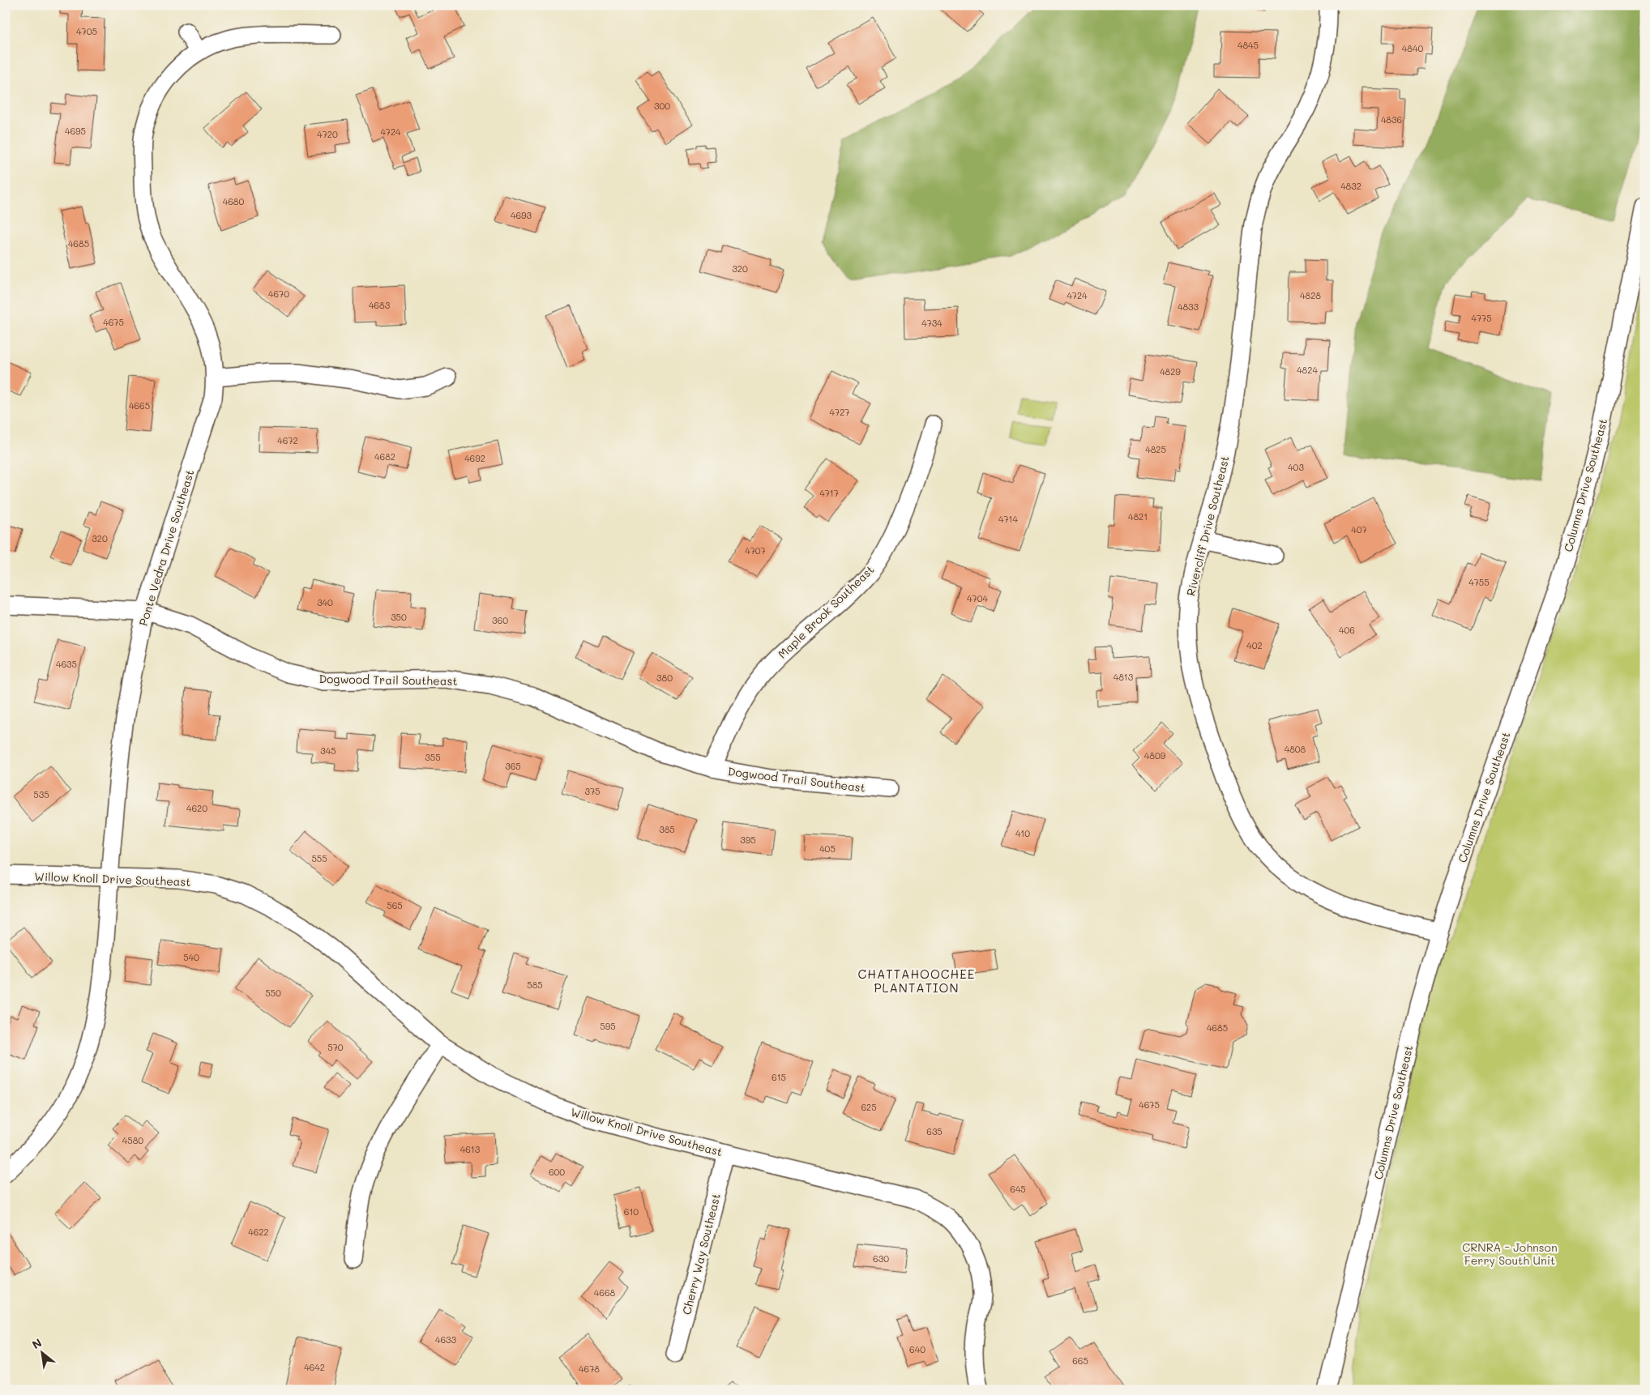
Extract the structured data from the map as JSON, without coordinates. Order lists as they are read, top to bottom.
{
  "streets": {
    "street": [
      "Columns Drive Southeast",
      "Rivercliff Drive Southeast",
      "Ponte Vedra Drive Southeast",
      "Maple Brook Southeast",
      "Dogwood Trail Southeast",
      "Willow Knoll Drive Southeast",
      "Cherry Way Southeast"
    ]
  },
  "crossings": [
    ["Columns Drive Southeast", "Rivercliff Drive Southeast"],
    ["Ponte Vedra Drive Southeast", "Dogwood Trail Southeast"],
    ["Ponte Vedra Drive Southeast", "Willow Knoll Drive Southeast"],
    ["Maple Brook Southeast", "Dogwood Trail Southeast"],
    ["Willow Knoll Drive Southeast", "Cherry Way Southeast"]
  ],
  "districts": ["CHATTAHOOCHEE PLANTATION"],
  "parks": ["CRNRA - Johnson Ferry South Unit"],
  "house_numbers": [
    "4705",
    "4845",
    "4840",
    "300",
    "4836",
    "4695",
    "4724",
    "4720",
    "4832",
    "4680",
    "4693",
    "4685",
    "320",
    "4670",
    "4724",
    "4828",
    "4683",
    "4833",
    "4775",
    "4675",
    "4734",
    "4824",
    "4829",
    "4665",
    "4727",
    "4672",
    "4825",
    "4682",
    "4692",
    "403",
    "4717",
    "4821",
    "4714",
    "407",
    "320",
    "4707",
    "4755",
    "4704",
    "340",
    "350",
    "360",
    "406",
    "402",
    "4635",
    "4813",
    "380",
    "4808",
    "345",
    "4809",
    "355",
    "365",
    "375",
    "535",
    "4620",
    "385",
    "410",
    "395",
    "405",
    "555",
    "565",
    "540",
    "585",
    "550",
    "595",
    "4685",
    "570",
    "615",
    "4675",
    "625",
    "635",
    "4580",
    "4613",
    "600",
    "645",
    "610",
    "4622",
    "630",
    "4668",
    "4633",
    "640",
    "665",
    "4642",
    "4678"
  ],
  "north": "top left"
}
